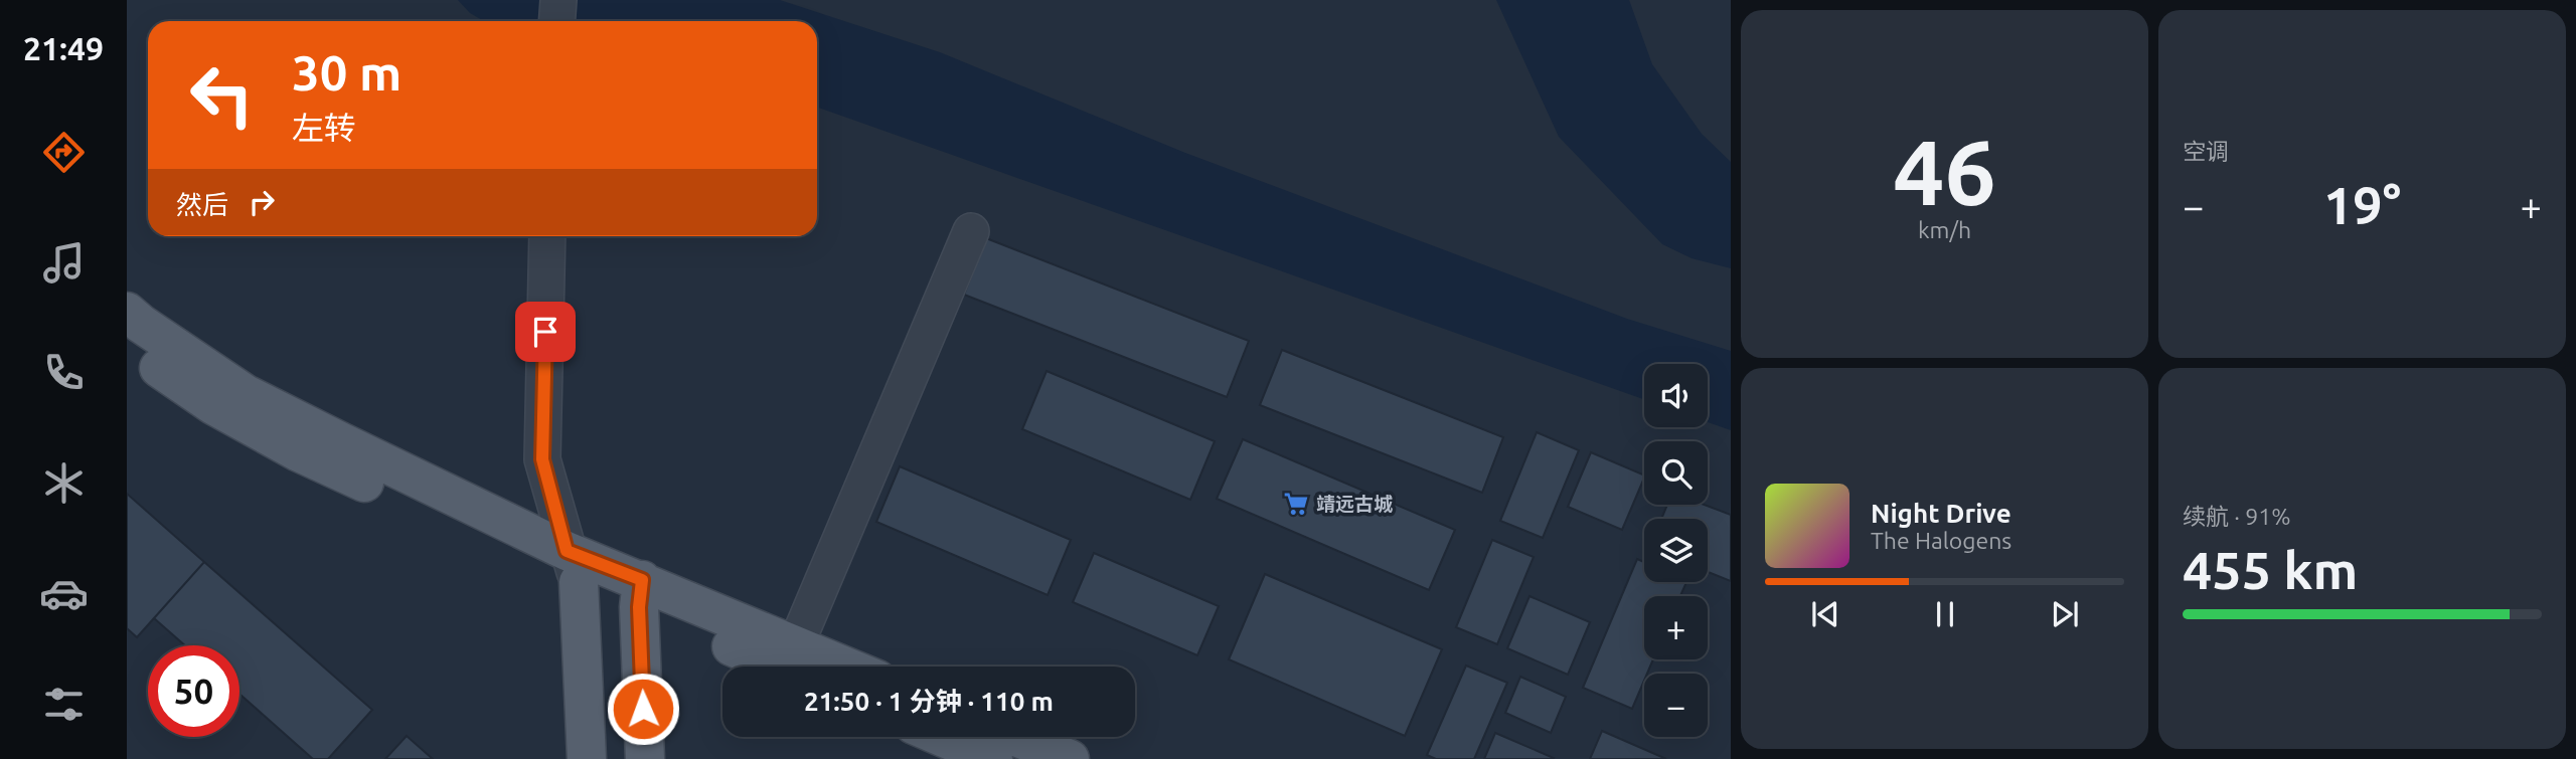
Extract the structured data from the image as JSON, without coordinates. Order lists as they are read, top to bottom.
{
  "places": {
    "supermarket": ["靖远古城"]
  },
  "page": {
    "tabs": "21:49",
    "tile": [
      ["46", "km/h"],
      "空调",
      ["续航 · 91%", "455 km"]
    ],
    "turn": ["30 m", "左转"],
    "then": "然后",
    "heat": ["−", "19°", "+"],
    "map_buttons": ["+", "−"],
    "song": ["Night Drive", "The Halogens"],
    "limit": "50",
    "trip": "21:50 · 1 分钟 · 110 m"
  }
}
